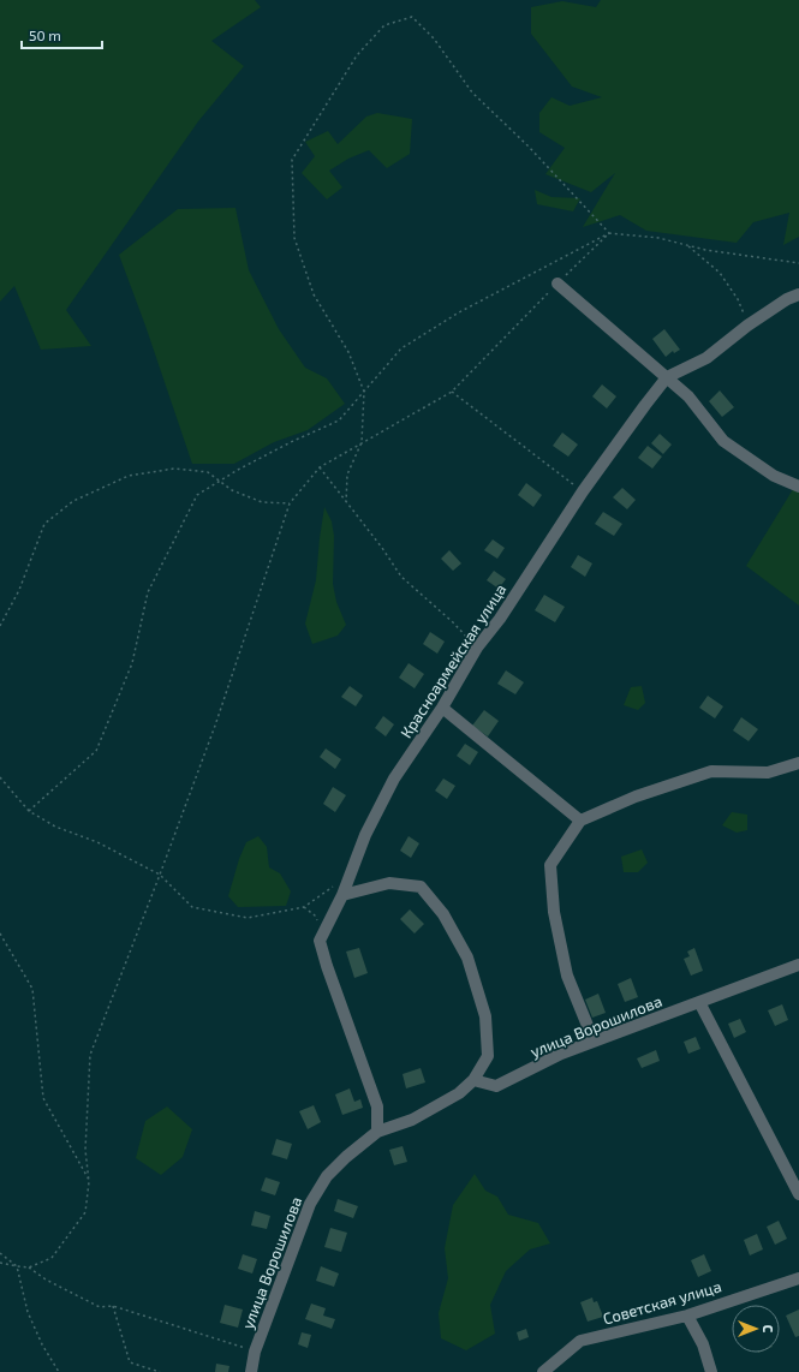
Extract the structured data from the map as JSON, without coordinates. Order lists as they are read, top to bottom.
{
  "streets": {
    "street": ["Красноармейская улица", "улица Ворошилова", "Советская улица"]
  },
  "crossings": [
    ["Красноармейская улица", "улица Ворошилова"]
  ],
  "scale_bar": "50 m",
  "north": "right"
}
